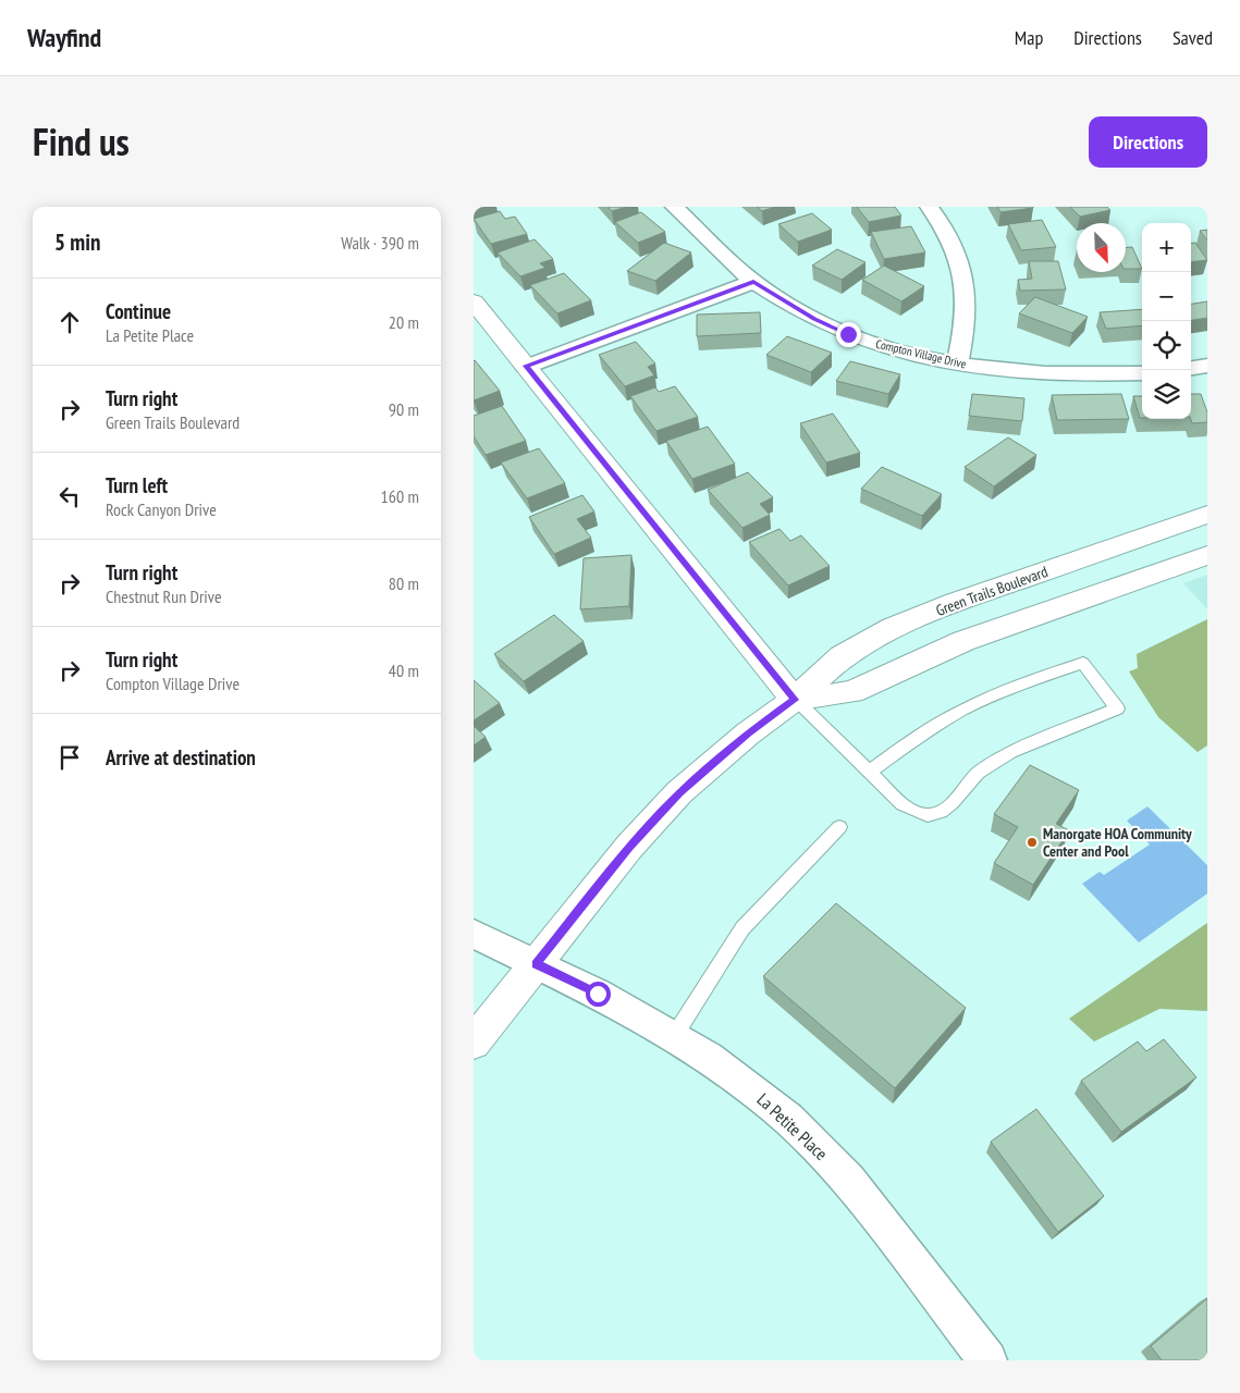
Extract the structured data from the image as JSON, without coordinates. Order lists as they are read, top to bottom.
{
  "streets": {
    "street": ["Compton Village Drive", "Green Trails Boulevard", "La Petite Place"]
  },
  "crossings": [
    ["Green Trails Boulevard", "La Petite Place"]
  ],
  "places": ["Manorgate HOA Community Center and Pool"],
  "north": "bottom right",
  "page": {
    "header": "Wayfind",
    "nav": ["Map", "Directions", "Saved"],
    "title": "Find us",
    "buttons": "Directions",
    "heading": ["5 min", "Walk · 390 m"],
    "map_buttons": ["+", "−"],
    "list": [
      ["Continue", "La Petite Place", "20 m"],
      ["Turn right", "Green Trails Boulevard", "90 m"],
      ["Turn left", "Rock Canyon Drive", "160 m"],
      ["Turn right", "Chestnut Run Drive", "80 m"],
      ["Turn right", "Compton Village Drive", "40 m"],
      "Arrive at destination"
    ]
  }
}
